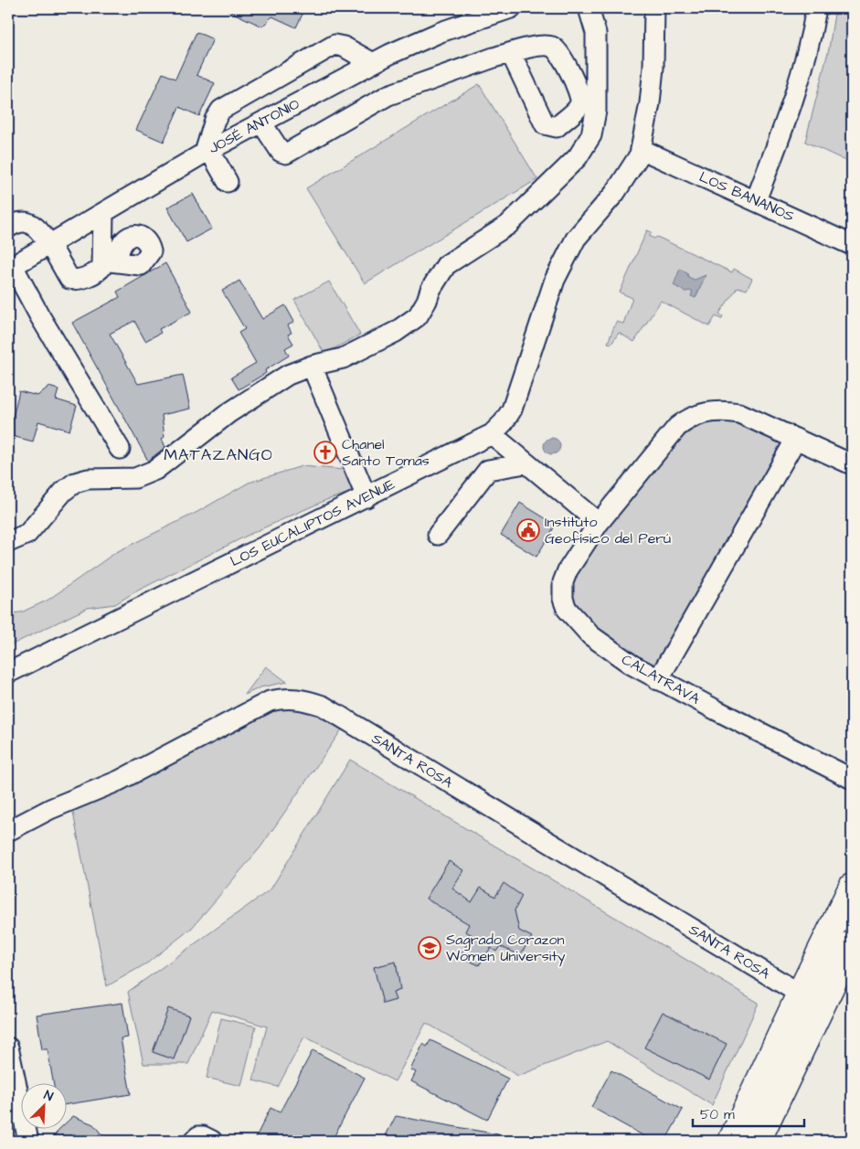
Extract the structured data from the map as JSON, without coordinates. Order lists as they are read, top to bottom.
{
  "streets": {
    "street": [
      "JOSÉ ANTONIO",
      "LOS BANANOS",
      "LOS EUCALIPTOS AVENUE",
      "CALATRAVA",
      "SANTA ROSA"
    ]
  },
  "crossings": [
    ["LOS BANANOS", "LOS EUCALIPTOS AVENUE"]
  ],
  "districts": ["MATAZANGO"],
  "places": {
    "church": ["Chanel Santo Tomas"],
    "public building": ["Instituto Geofísico del Perú"],
    "school or university": ["Sagrado Corazon Women University"]
  },
  "scale_bar": "50 m",
  "north": "top right"
}
